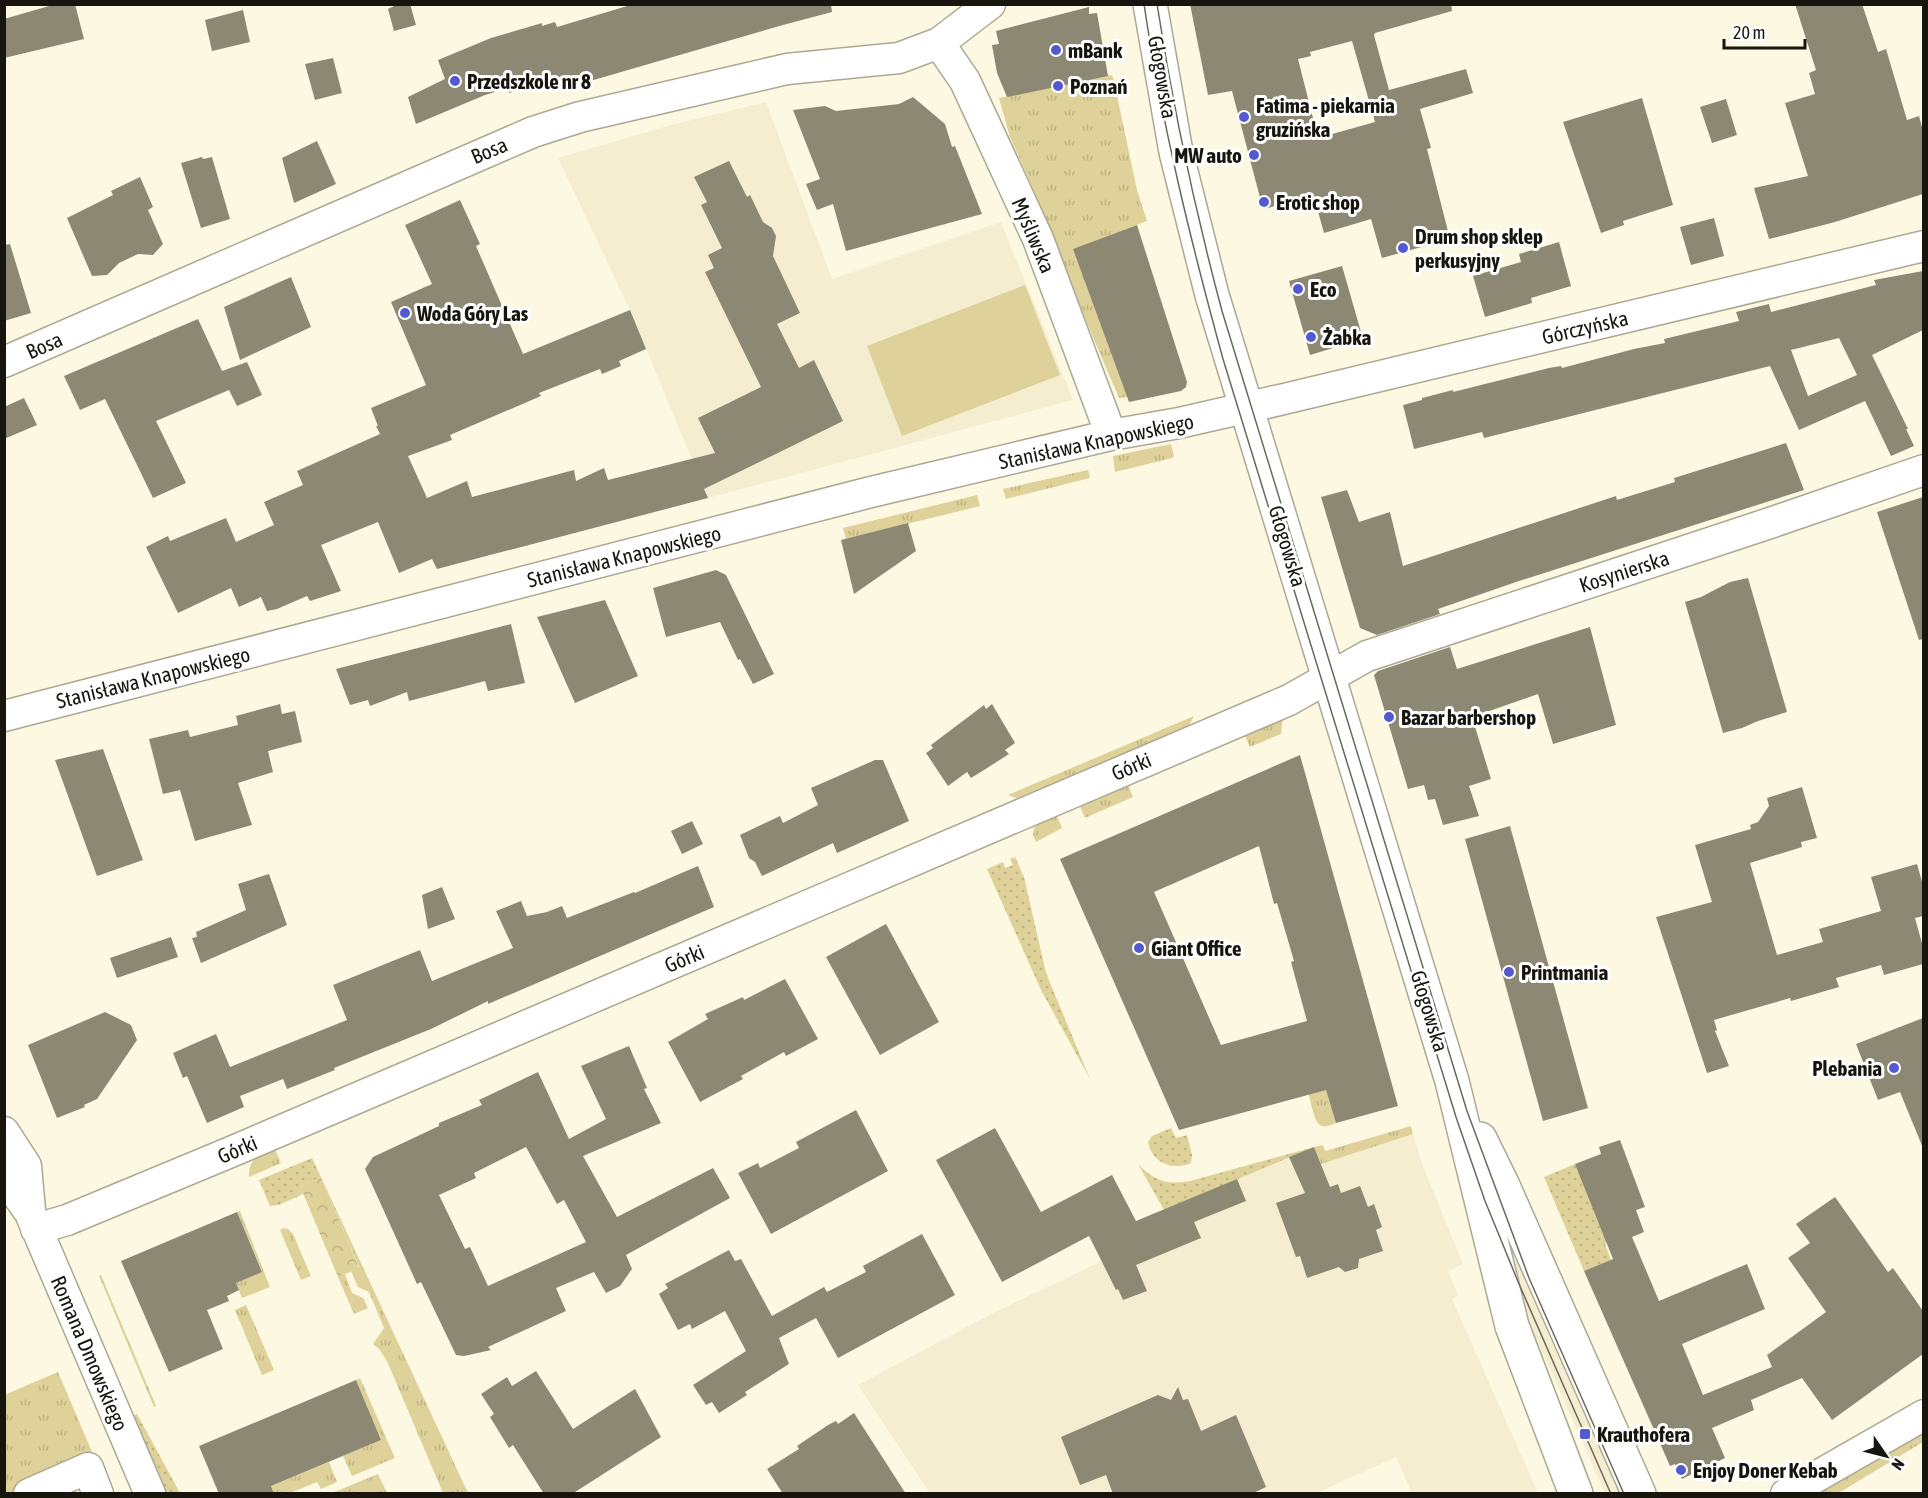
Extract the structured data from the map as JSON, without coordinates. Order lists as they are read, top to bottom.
{
  "streets": {
    "street": [
      "Głogowska",
      "Bosa",
      "Myśliwska",
      "Górczyńska",
      "Stanisława Knapowskiego",
      "Kosynierska",
      "Górki",
      "Romana Dmowskiego"
    ]
  },
  "crossings": [
    ["Głogowska", "Górczyńska"],
    ["Głogowska", "Stanisława Knapowskiego"],
    ["Głogowska", "Kosynierska"],
    ["Głogowska", "Górki"],
    ["Bosa", "Myśliwska"],
    ["Myśliwska", "Stanisława Knapowskiego"],
    ["Górczyńska", "Stanisława Knapowskiego"],
    ["Kosynierska", "Górki"],
    ["Górki", "Romana Dmowskiego"]
  ],
  "places": {
    "other": [
      "mBank",
      "Przedszkole nr 8",
      "Poznań",
      "Fatima - piekarnia gruzińska",
      "MW auto",
      "Erotic shop",
      "Drum shop sklep perkusyjny",
      "Eco",
      "Woda Góry Las",
      "Żabka",
      "Bazar barbershop",
      "Giant Office",
      "Printmania",
      "Plebania",
      "Enjoy Doner Kebab"
    ],
    "transit": ["Krauthofera"]
  },
  "scale_bar": "20 m",
  "north": "bottom right"
}
